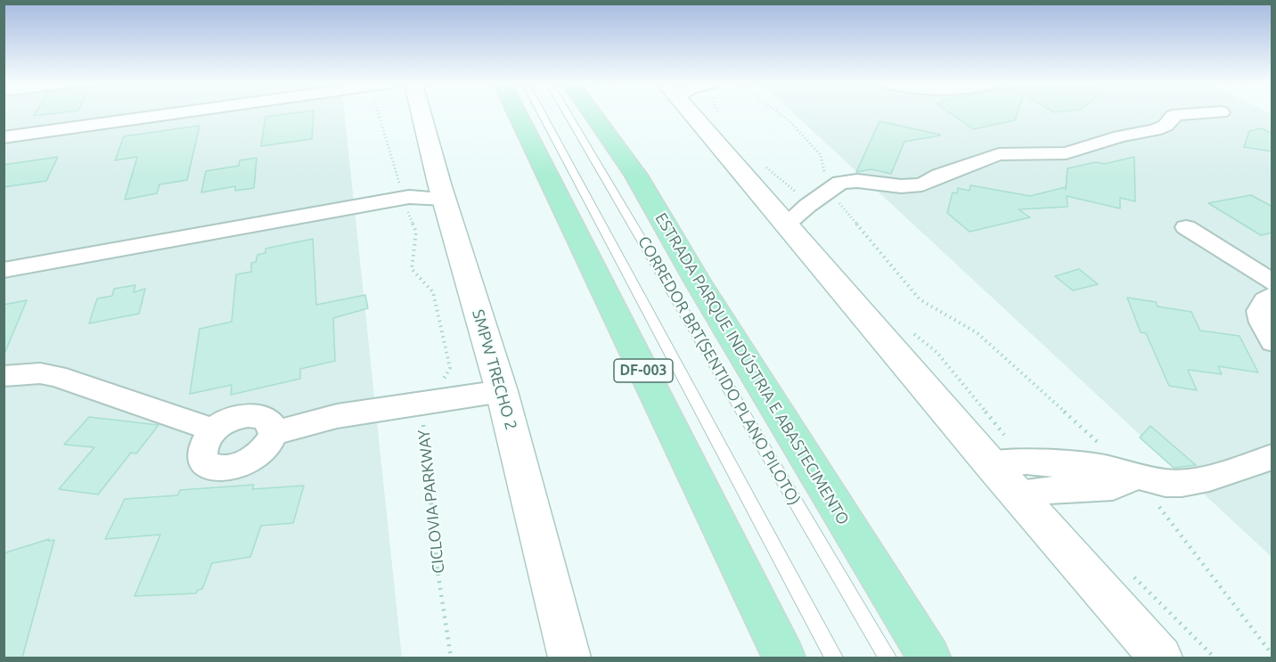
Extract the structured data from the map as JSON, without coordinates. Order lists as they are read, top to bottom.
{
  "streets": {
    "highway": ["ESTRADA PARQUE INDÚSTRIA E ABASTECIMENTO", "DF-003"],
    "street": ["SMPW TRECHO 2"],
    "lane": ["CORREDOR BRT(SENTIDO PLANO PILOTO)"],
    "path": ["CICLOVIA PARKWAY"]
  }
}
